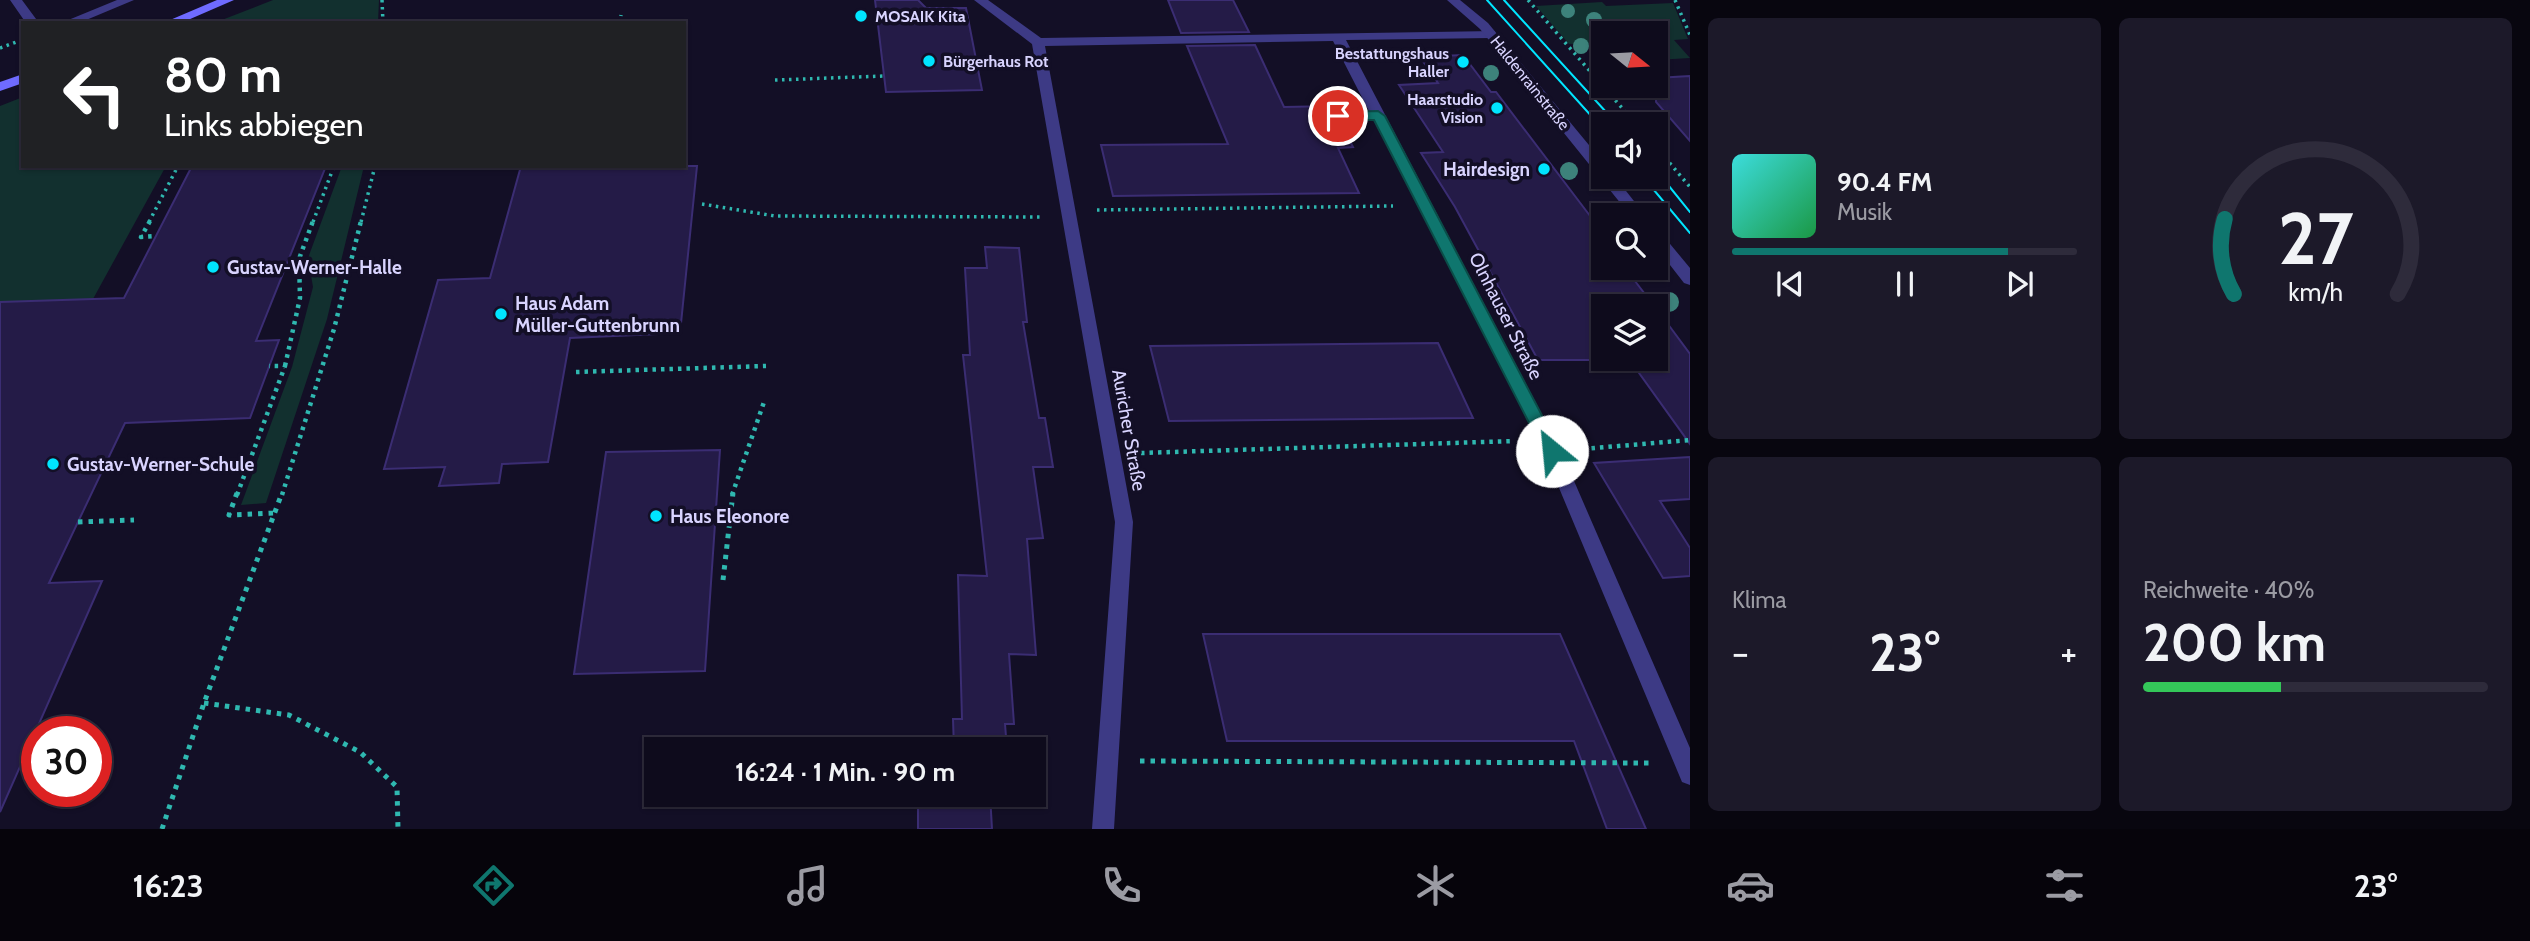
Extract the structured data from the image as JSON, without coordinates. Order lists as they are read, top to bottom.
{
  "streets": {
    "street": ["Haldenrainstraße", "Olnhauser Straße", "Auricher Straße"]
  },
  "places": [
    "MOSAIK Kita",
    "Bürgerhaus Rot",
    "Bestattungshaus Haller",
    "Haarstudio Vision",
    "Hairdesign",
    "Gustav-Werner-Halle",
    "Haus Adam Müller-Guttenbrunn",
    "Gustav-Werner-Schule",
    "Haus Eleonore"
  ],
  "north": "right",
  "page": {
    "turn": ["80 m", "Links abbiegen"],
    "song": ["90.4 FM", "Musik"],
    "tile": [
      "Klima",
      ["Reichweite · 40%", "200 km"]
    ],
    "heat": ["−", "23°", "+"],
    "limit": "30",
    "trip": "16:24 · 1 Min. · 90 m",
    "tabs": ["16:23", "23°"],
    "gauge": ["27", "km/h"]
  }
}
